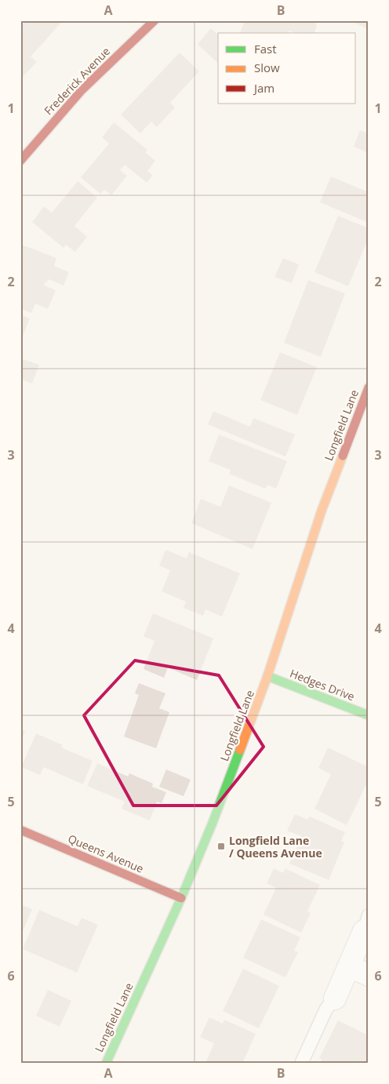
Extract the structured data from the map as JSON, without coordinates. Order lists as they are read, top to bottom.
{
  "streets": {
    "street": [
      "Frederick Avenue",
      "Longfield Lane",
      "Hedges Drive",
      "Queens Avenue"
    ]
  },
  "crossings": [
    ["Longfield Lane", "Hedges Drive"],
    ["Longfield Lane", "Queens Avenue"]
  ],
  "places": {
    "transit": ["Longfield Lane / Queens Avenue"]
  },
  "legend": ["Fast", "Slow", "Jam"],
  "grid": {
    "columns": ["A", "B"],
    "rows": [
      "1",
      "2",
      "3",
      "4",
      "5",
      "6"
    ]
  }
}
